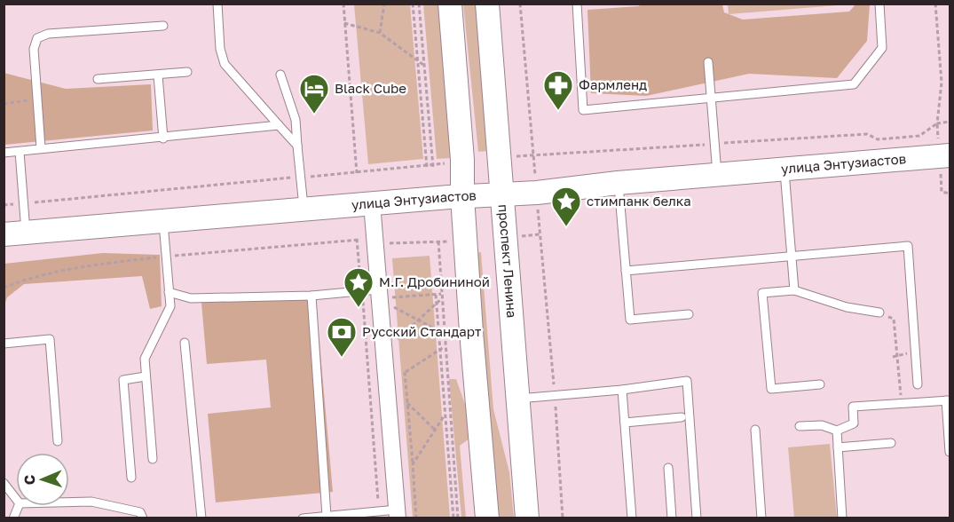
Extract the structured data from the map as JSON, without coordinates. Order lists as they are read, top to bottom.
{
  "streets": {
    "main road": ["улица Энтузиастов", "проспект Ленина"]
  },
  "crossings": [
    ["улица Энтузиастов", "проспект Ленина"]
  ],
  "places": {
    "pharmacy": ["Фармленд"],
    "hotel": ["Black Cube"],
    "place": ["стимпанк белка", "М.Г. Дробининой"],
    "bank": ["Русский Стандарт"]
  },
  "north": "left"
}
